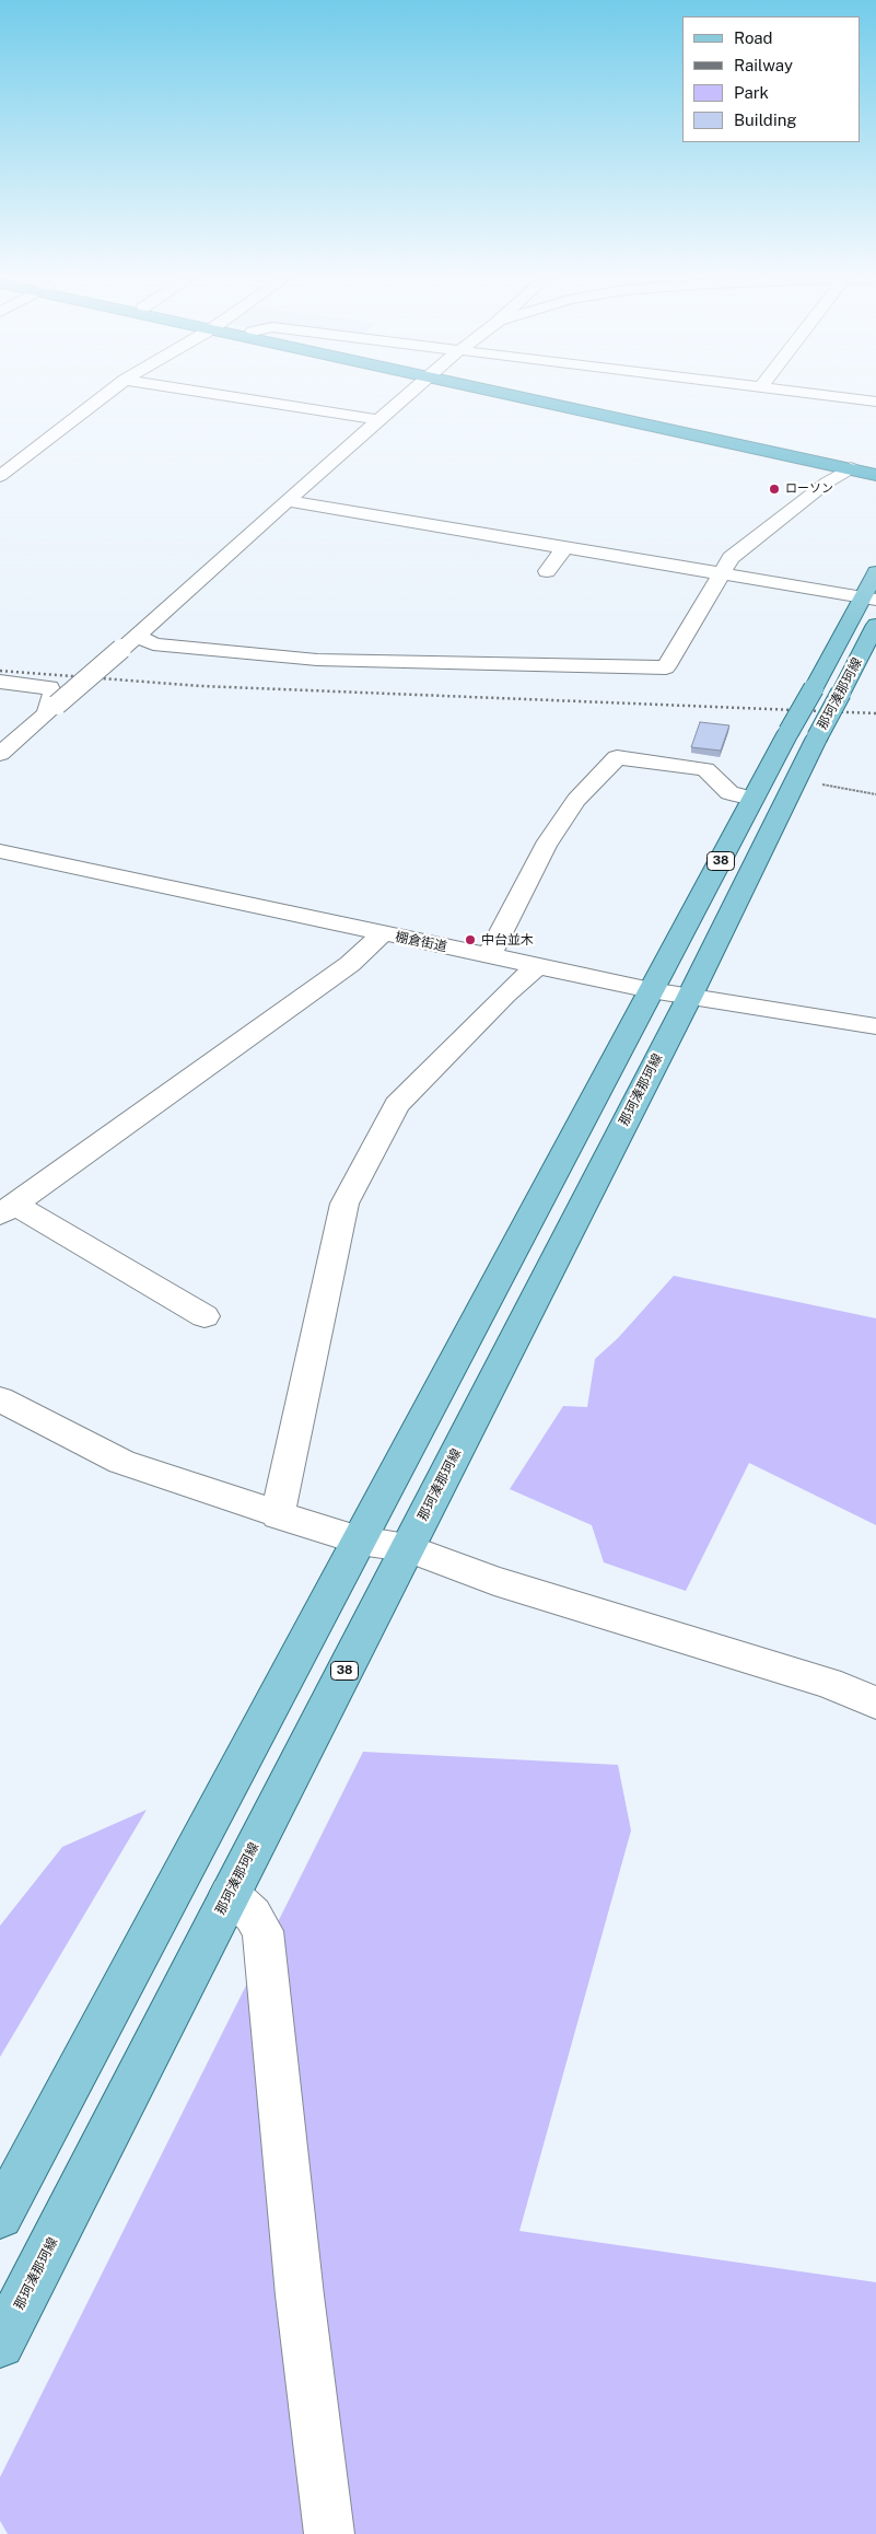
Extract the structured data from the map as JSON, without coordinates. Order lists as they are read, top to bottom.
{
  "streets": {
    "main road": ["那珂湊那珂線", "38"],
    "street": ["棚倉街道"]
  },
  "crossings": [
    ["那珂湊那珂線", "棚倉街道"]
  ],
  "places": ["ローソン", "中台並木"],
  "legend": [
    "Road",
    "Railway",
    "Park",
    "Building"
  ]
}
